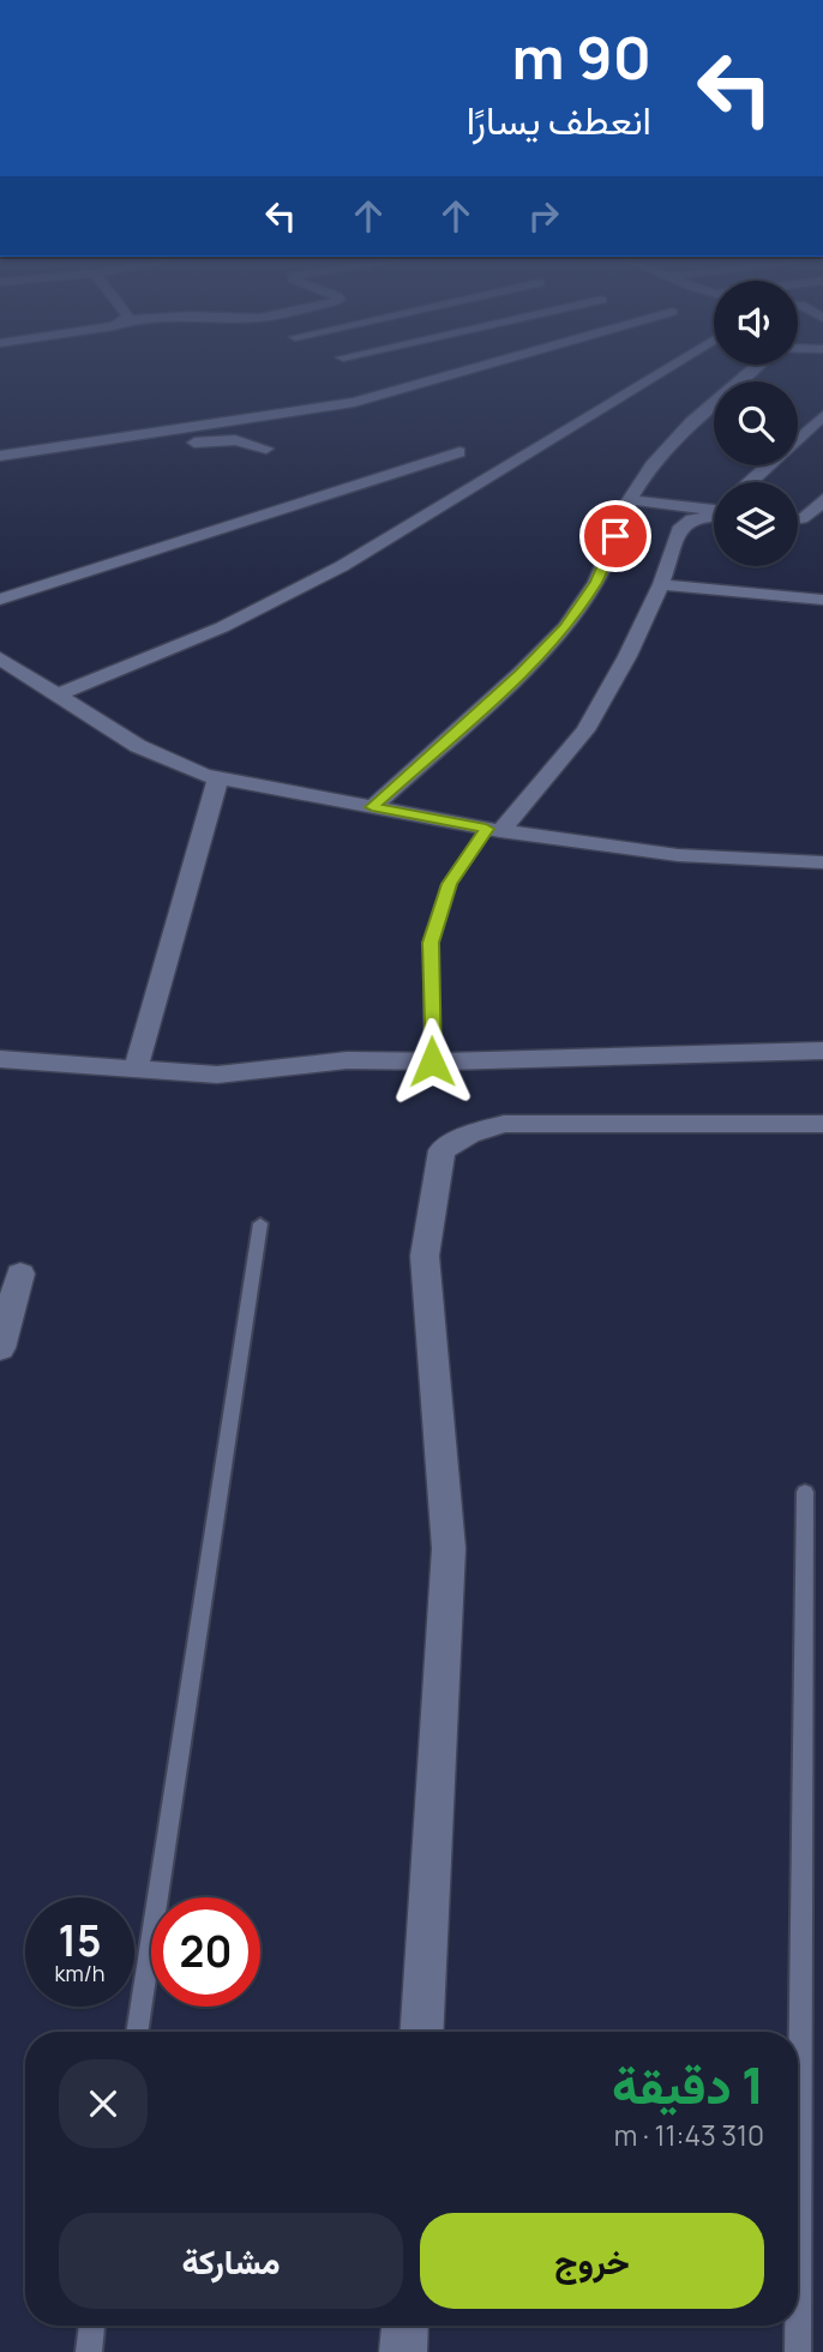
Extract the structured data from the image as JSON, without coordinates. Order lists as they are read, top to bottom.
{
  "page": {
    "turn": ["90 m", "انعطف يسارًا"],
    "speed": "15 km/h",
    "limit": "20",
    "heading": ["1 دقيقة", "310 m · 11:43"],
    "buttons": ["خروج", "مشاركة"]
  }
}
